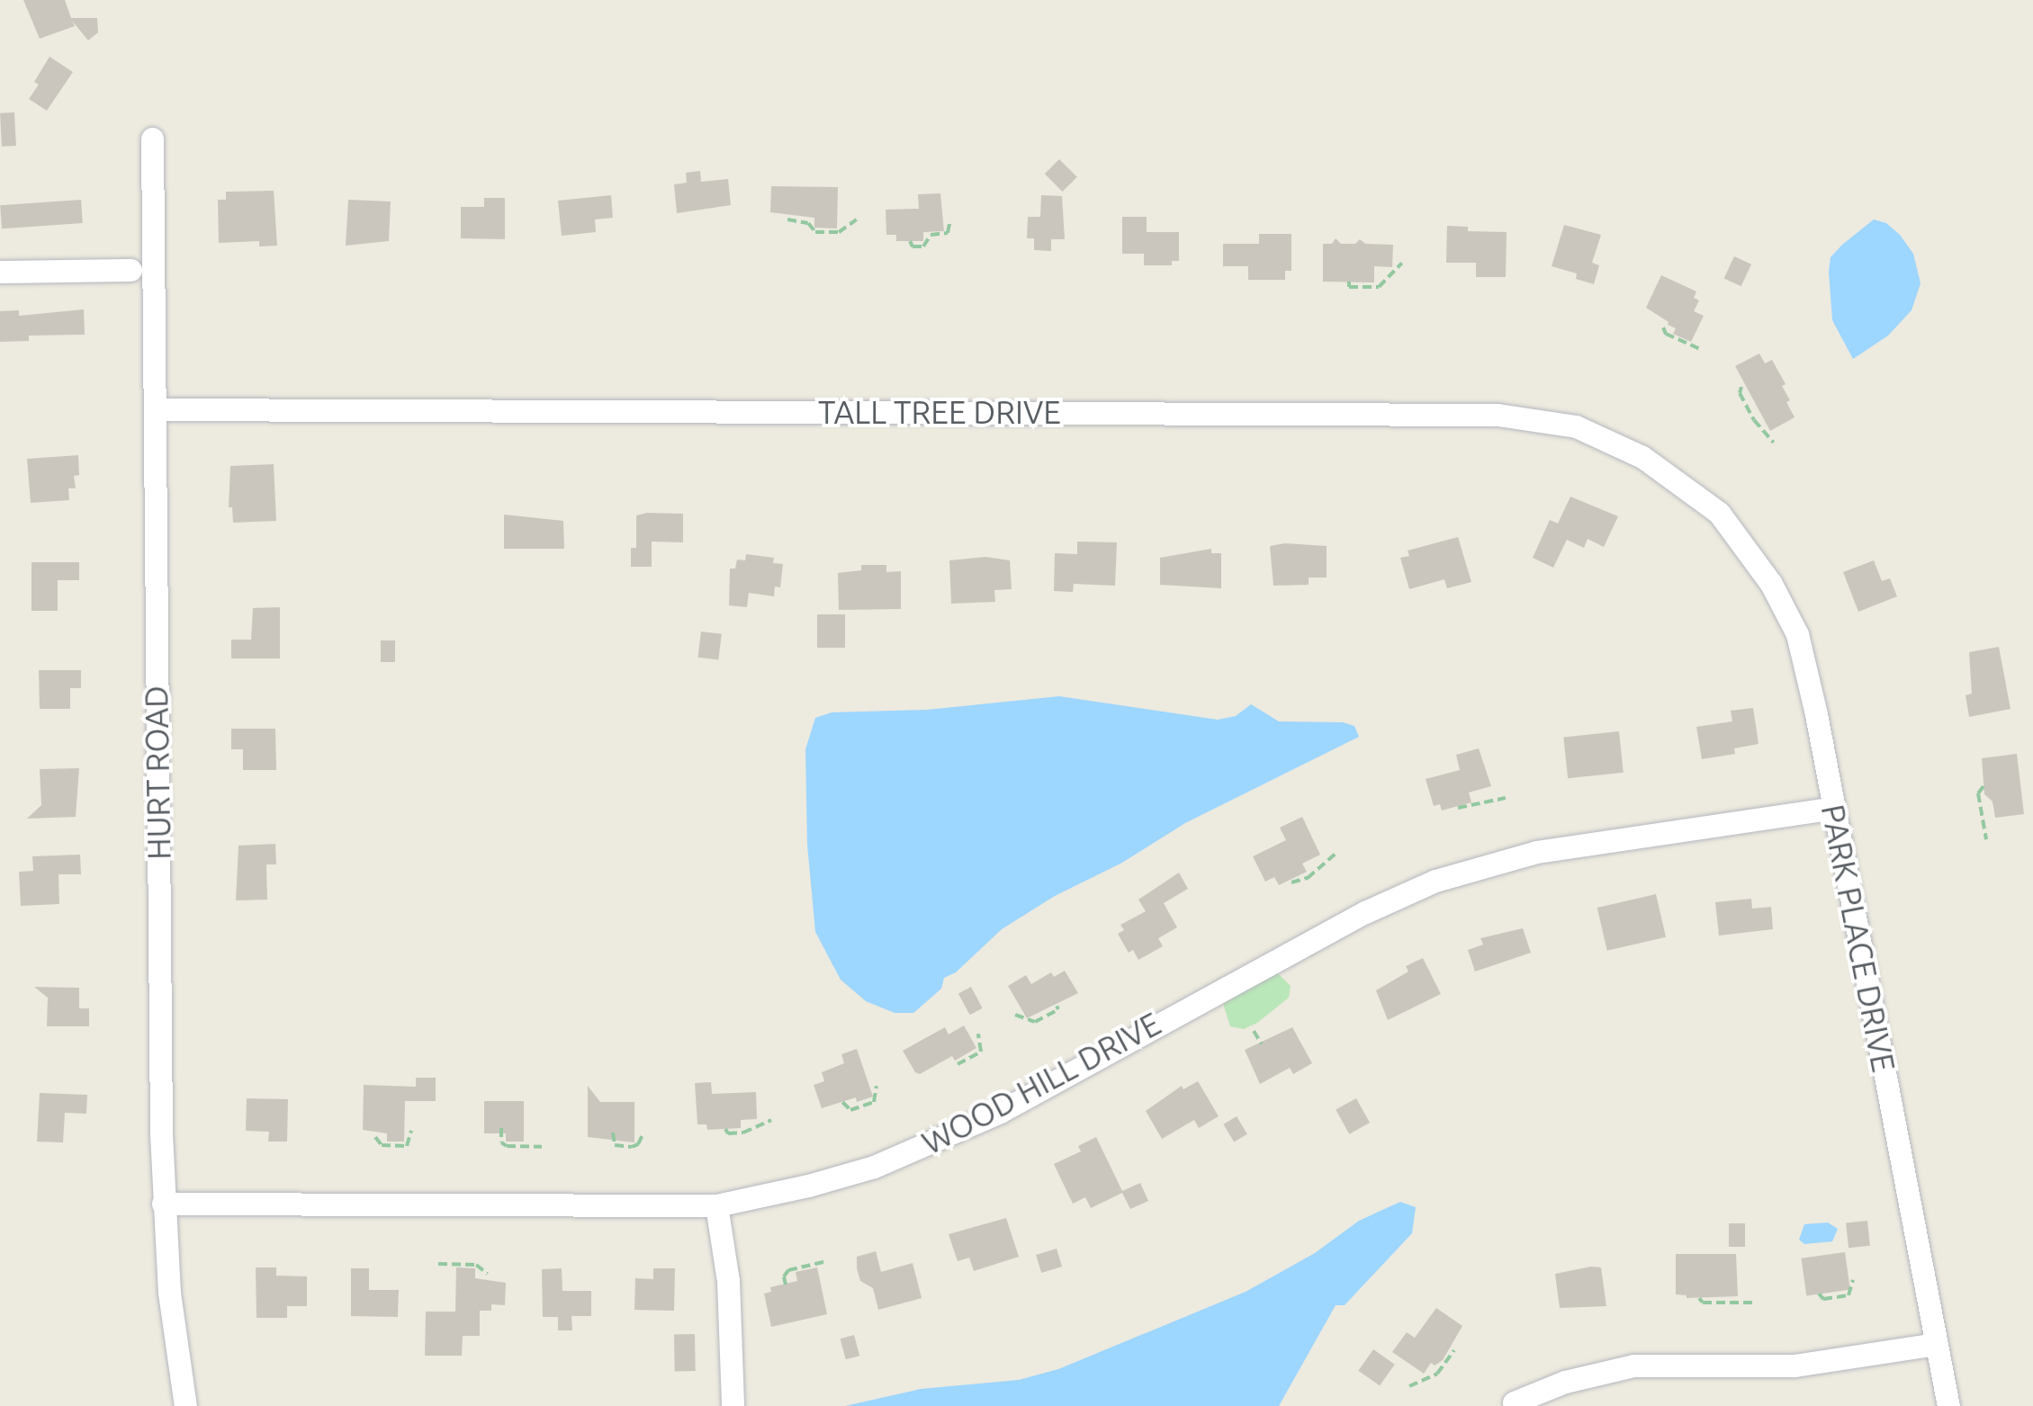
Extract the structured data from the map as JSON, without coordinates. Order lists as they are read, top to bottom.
{
  "streets": {
    "street": [
      "TALL TREE DRIVE",
      "HURT ROAD",
      "PARK PLACE DRIVE",
      "WOOD HILL DRIVE"
    ]
  },
  "crossings": [
    ["TALL TREE DRIVE", "HURT ROAD"],
    ["TALL TREE DRIVE", "PARK PLACE DRIVE"],
    ["HURT ROAD", "WOOD HILL DRIVE"],
    ["PARK PLACE DRIVE", "WOOD HILL DRIVE"]
  ]
}
